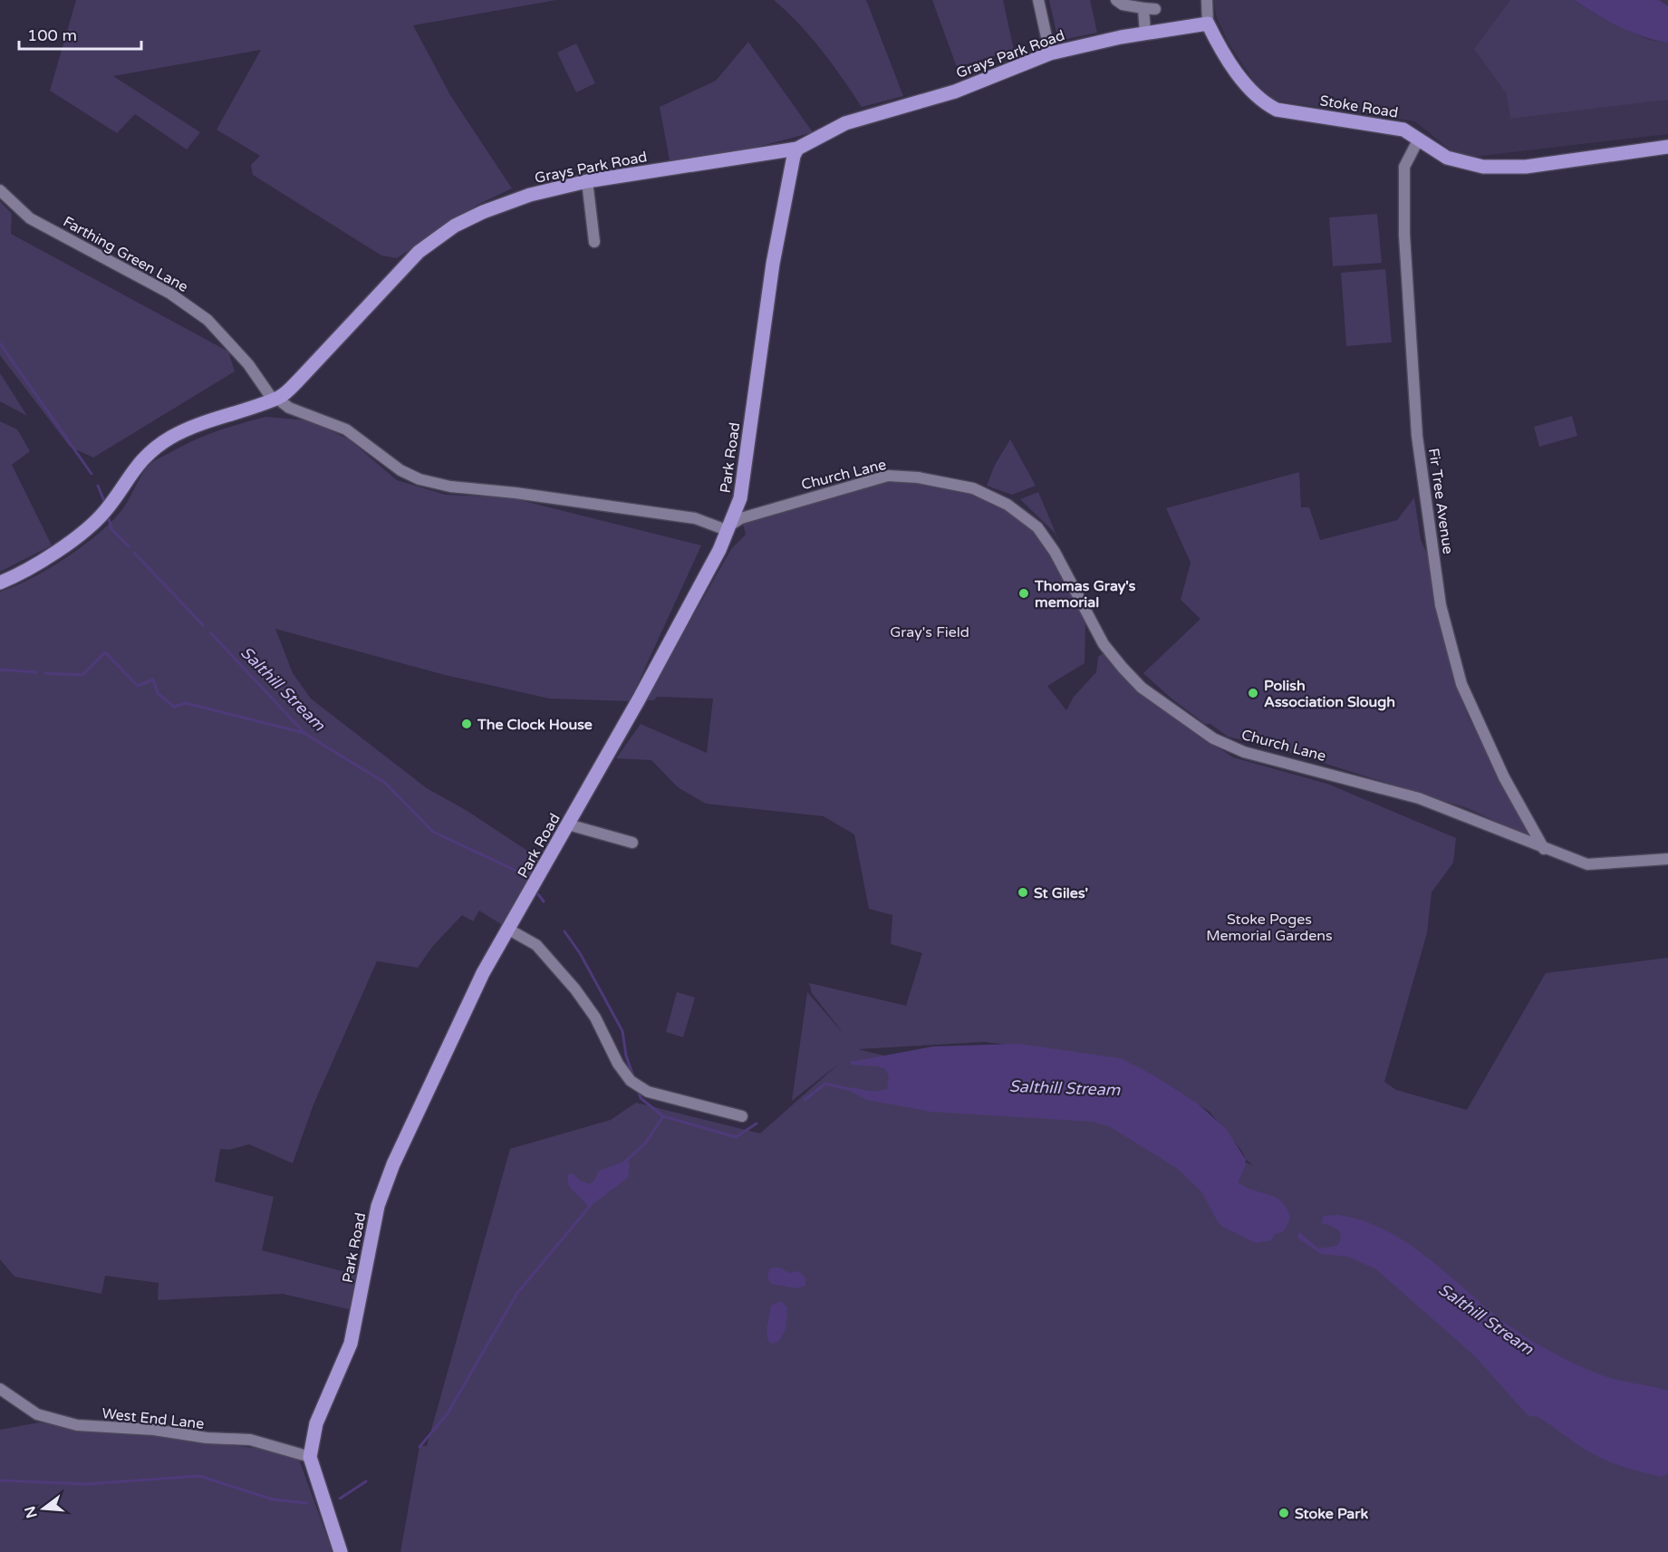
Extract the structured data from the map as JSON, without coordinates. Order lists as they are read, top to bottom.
{
  "streets": {
    "main road": ["Grays Park Road", "Stoke Road", "Park Road"],
    "street": [
      "Farthing Green Lane",
      "Church Lane",
      "Fir Tree Avenue",
      "West End Lane"
    ]
  },
  "crossings": [
    ["Grays Park Road", "Stoke Road"],
    ["Grays Park Road", "Farthing Green Lane"],
    ["Grays Park Road", "Park Road"],
    ["Stoke Road", "Fir Tree Avenue"],
    ["Park Road", "Church Lane"],
    ["Park Road", "West End Lane"],
    ["Church Lane", "Fir Tree Avenue"]
  ],
  "water": ["Salthill Stream"],
  "parks": ["Gray's Field", "Stoke Poges Memorial Gardens"],
  "places": [
    "Thomas Gray's memorial",
    "Polish Association Slough",
    "The Clock House",
    "St Giles'",
    "Stoke Park"
  ],
  "scale_bar": "100 m",
  "north": "left"
}
